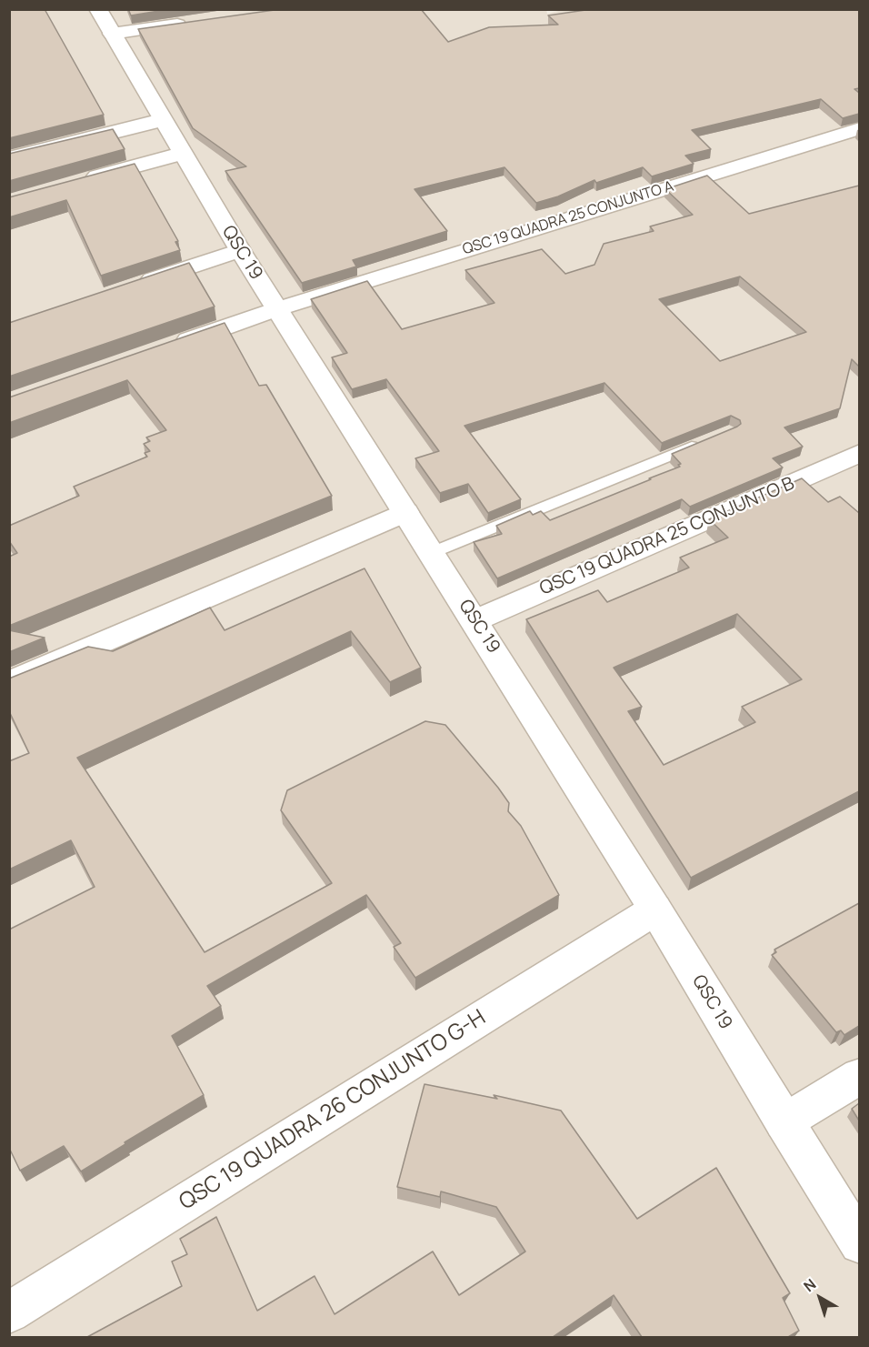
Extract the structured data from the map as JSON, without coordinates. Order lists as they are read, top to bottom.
{
  "streets": {
    "street": [
      "QSC 19 QUADRA 25 CONJUNTO A",
      "QSC 19",
      "QSC 19 QUADRA 25 CONJUNTO B",
      "QSC 19 QUADRA 26 CONJUNTO G-H"
    ]
  },
  "crossings": [
    ["QSC 19 QUADRA 25 CONJUNTO A", "QSC 19"],
    ["QSC 19", "QSC 19 QUADRA 25 CONJUNTO B"],
    ["QSC 19", "QSC 19 QUADRA 26 CONJUNTO G-H"]
  ],
  "north": "top left"
}
